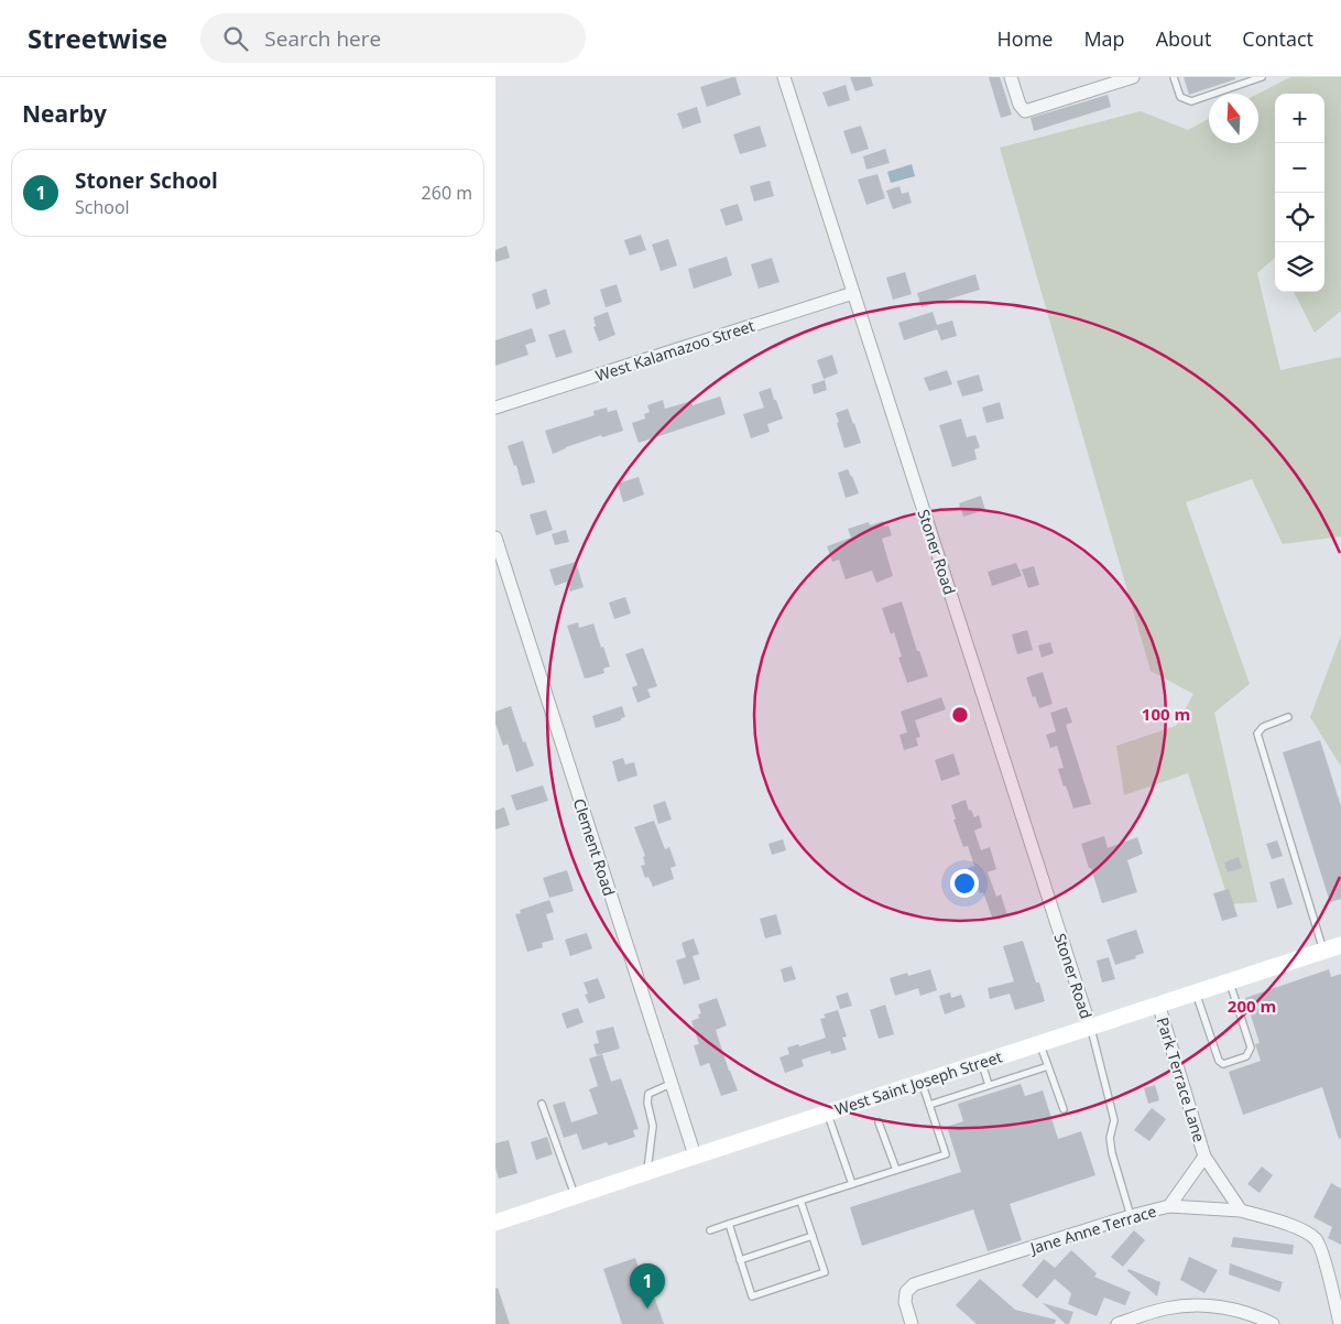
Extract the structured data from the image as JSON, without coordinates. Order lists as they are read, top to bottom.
{
  "streets": {
    "street": [
      "West Kalamazoo Street",
      "Stoner Road",
      "Clement Road",
      "Park Terrace Lane",
      "West Saint Joseph Street",
      "Jane Anne Terrace"
    ]
  },
  "crossings": [
    ["West Kalamazoo Street", "Stoner Road"],
    ["Stoner Road", "West Saint Joseph Street"],
    ["Clement Road", "West Saint Joseph Street"],
    ["Park Terrace Lane", "West Saint Joseph Street"],
    ["Park Terrace Lane", "Jane Anne Terrace"]
  ],
  "north": "top",
  "page": {
    "header": "Streetwise",
    "search": "Search here",
    "nav": [
      "Home",
      "Map",
      "About",
      "Contact"
    ],
    "heading": "Nearby",
    "map_buttons": ["+", "−"],
    "list": [
      {
        "mark": "1",
        "name": "Stoner School",
        "note": "School",
        "value": "260 m"
      }
    ],
    "pins": "1"
  },
  "rings": ["100 m", "200 m"]
}
